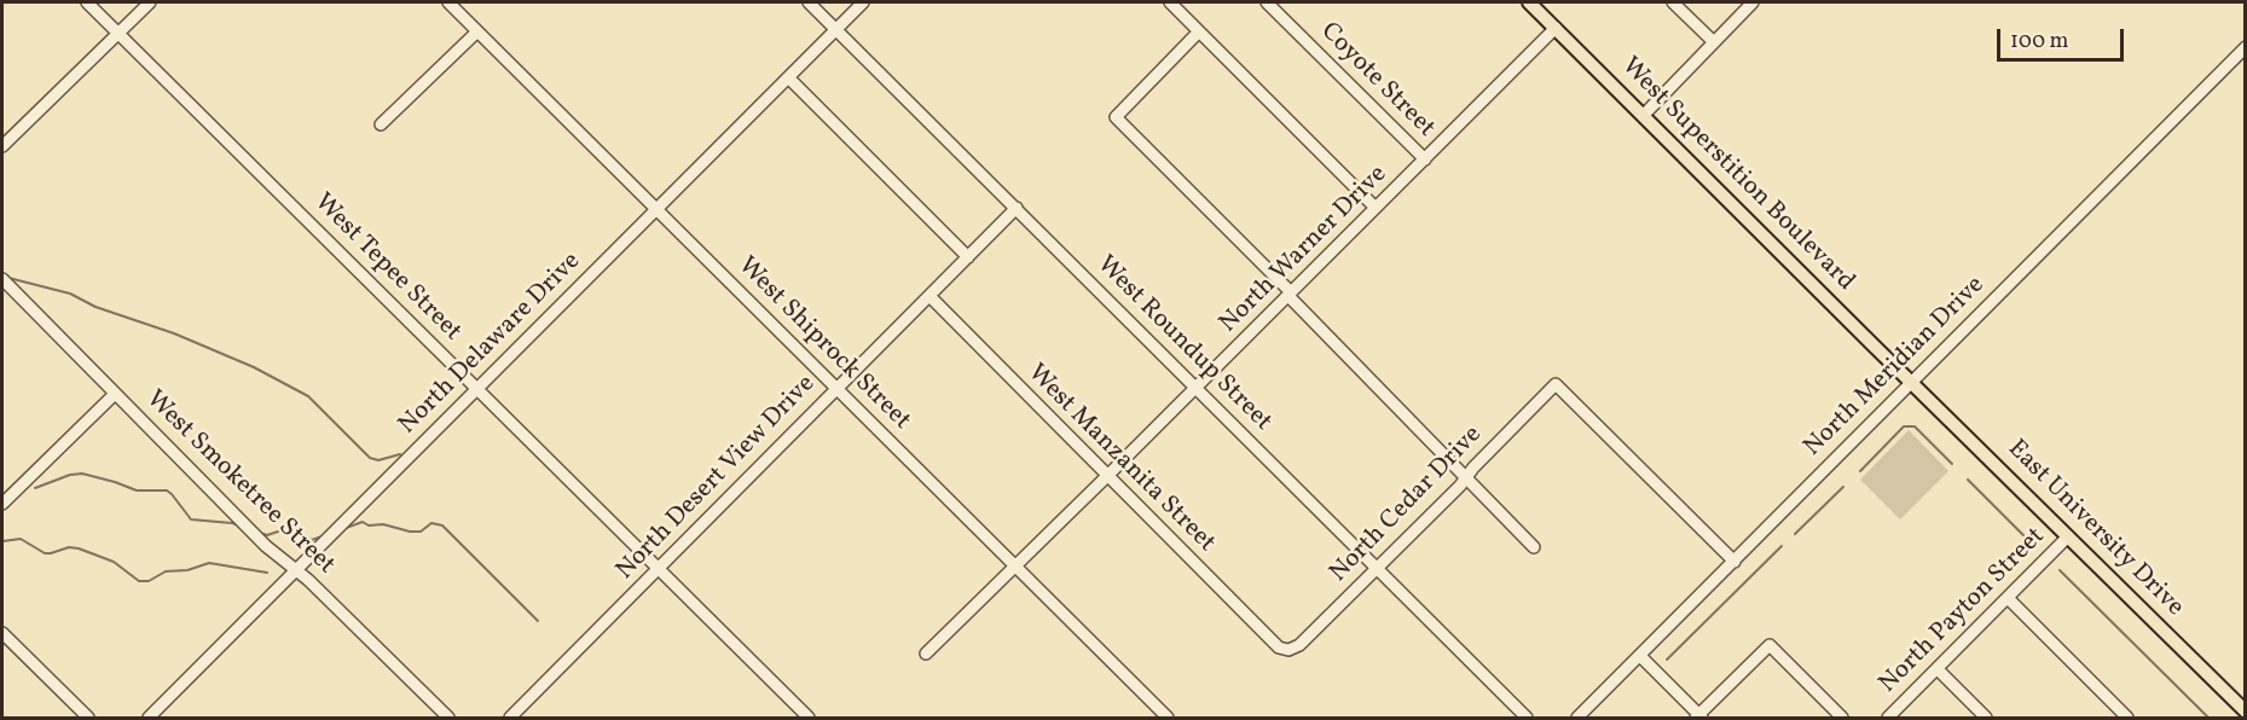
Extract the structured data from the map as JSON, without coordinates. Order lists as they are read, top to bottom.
{
  "streets": {
    "main road": ["West Superstition Boulevard", "East University Drive"],
    "street": [
      "Coyote Street",
      "North Warner Drive",
      "West Tepee Street",
      "North Delaware Drive",
      "West Shiprock Street",
      "West Roundup Street",
      "North Meridian Drive",
      "West Manzanita Street",
      "North Desert View Drive",
      "West Smoketree Street",
      "North Cedar Drive",
      "North Payton Street"
    ]
  },
  "crossings": [
    ["Coyote Street", "North Warner Drive"],
    ["West Superstition Boulevard", "North Warner Drive"],
    ["West Superstition Boulevard", "North Meridian Drive"],
    ["West Superstition Boulevard", "East University Drive"],
    ["North Warner Drive", "West Shiprock Street"],
    ["North Warner Drive", "West Roundup Street"],
    ["North Warner Drive", "West Manzanita Street"],
    ["West Tepee Street", "North Delaware Drive"],
    ["West Tepee Street", "North Desert View Drive"],
    ["North Delaware Drive", "West Shiprock Street"],
    ["North Delaware Drive", "West Roundup Street"],
    ["North Delaware Drive", "West Smoketree Street"],
    ["West Shiprock Street", "North Desert View Drive"],
    ["West Roundup Street", "North Desert View Drive"],
    ["West Roundup Street", "North Cedar Drive"],
    ["North Meridian Drive", "North Cedar Drive"],
    ["North Meridian Drive", "East University Drive"],
    ["West Manzanita Street", "North Desert View Drive"],
    ["West Manzanita Street", "North Cedar Drive"],
    ["East University Drive", "North Payton Street"]
  ],
  "scale_bar": "100 m"
}
